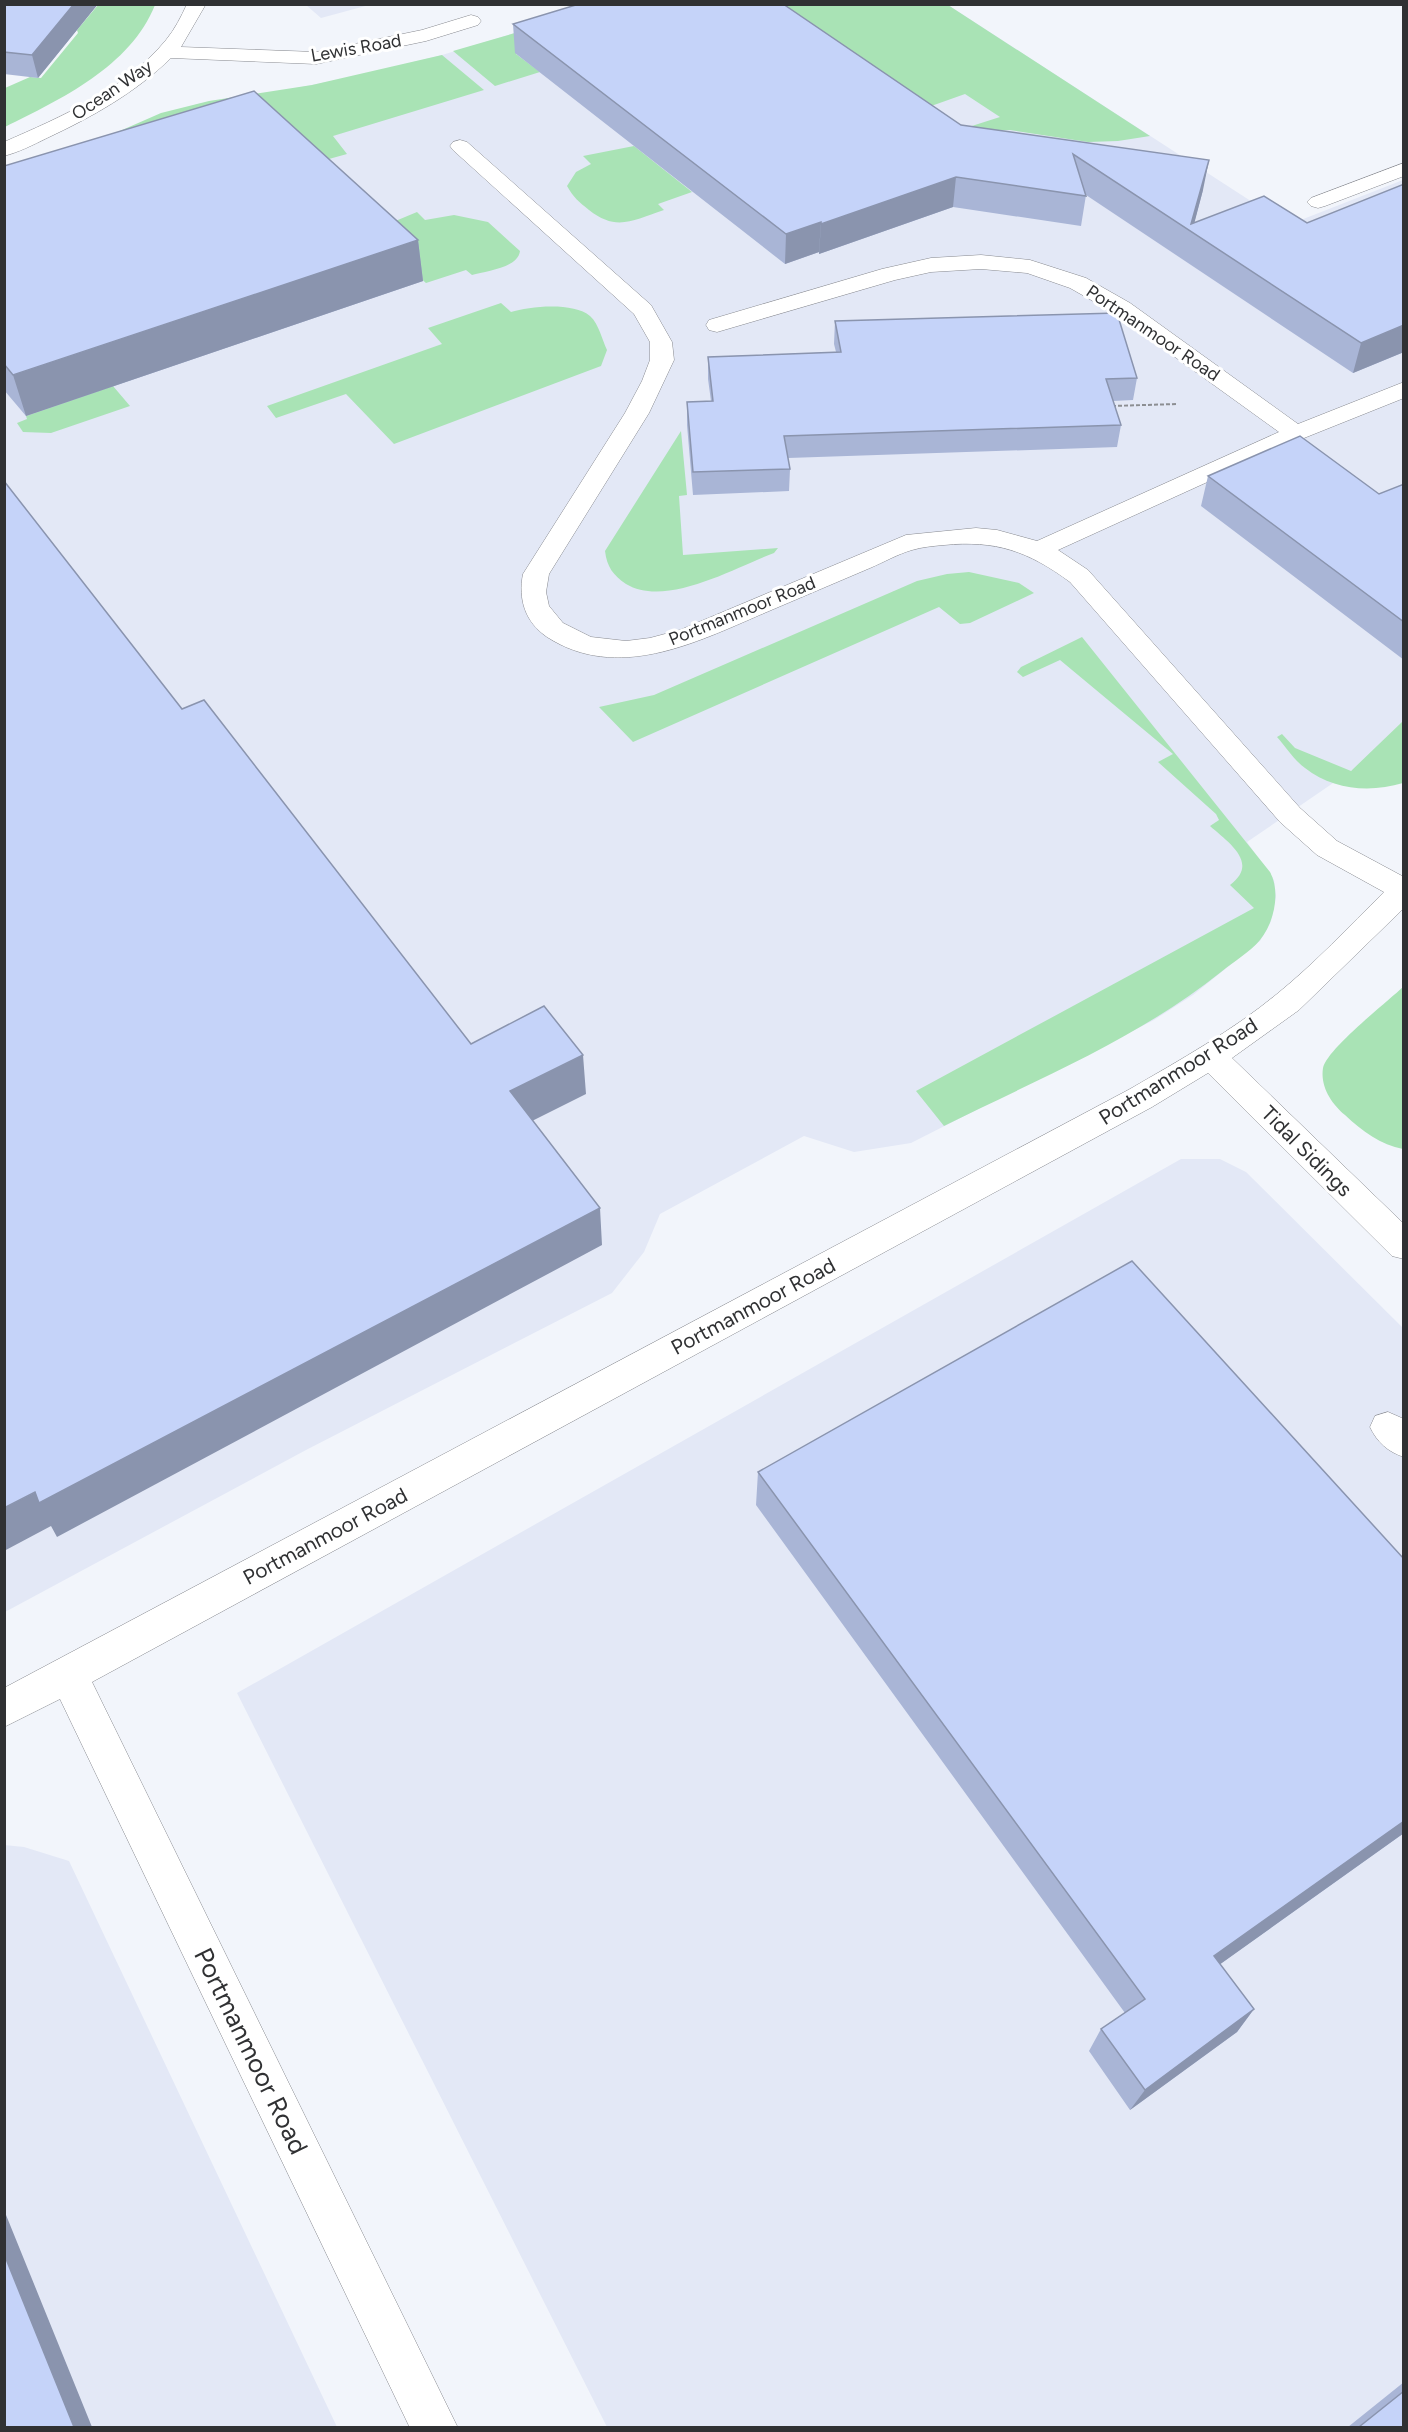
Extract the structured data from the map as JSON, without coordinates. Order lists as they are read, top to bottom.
{
  "streets": {
    "street": [
      "Lewis Road",
      "Ocean Way",
      "Portmanmoor Road",
      "Tidal Sidings"
    ]
  },
  "crossings": [
    ["Lewis Road", "Ocean Way"],
    ["Portmanmoor Road", "Tidal Sidings"]
  ]
}
